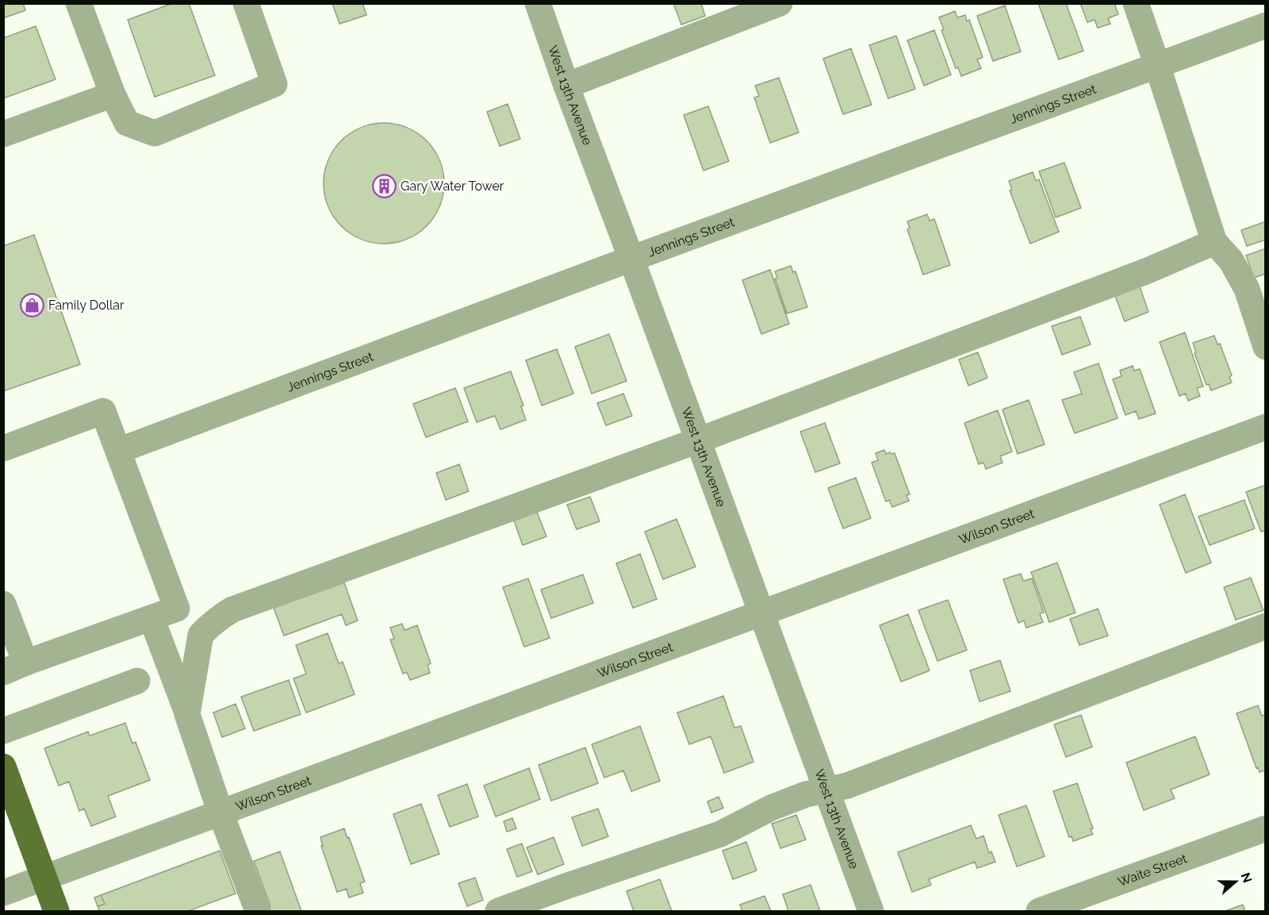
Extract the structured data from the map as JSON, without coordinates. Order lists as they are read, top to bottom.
{
  "streets": {
    "street": [
      "West 13th Avenue",
      "Jennings Street",
      "Wilson Street",
      "Waite Street"
    ]
  },
  "crossings": [
    ["West 13th Avenue", "Jennings Street"],
    ["West 13th Avenue", "Wilson Street"]
  ],
  "places": {
    "building": ["Gary Water Tower"],
    "shop": ["Family Dollar"]
  },
  "north": "right"
}
